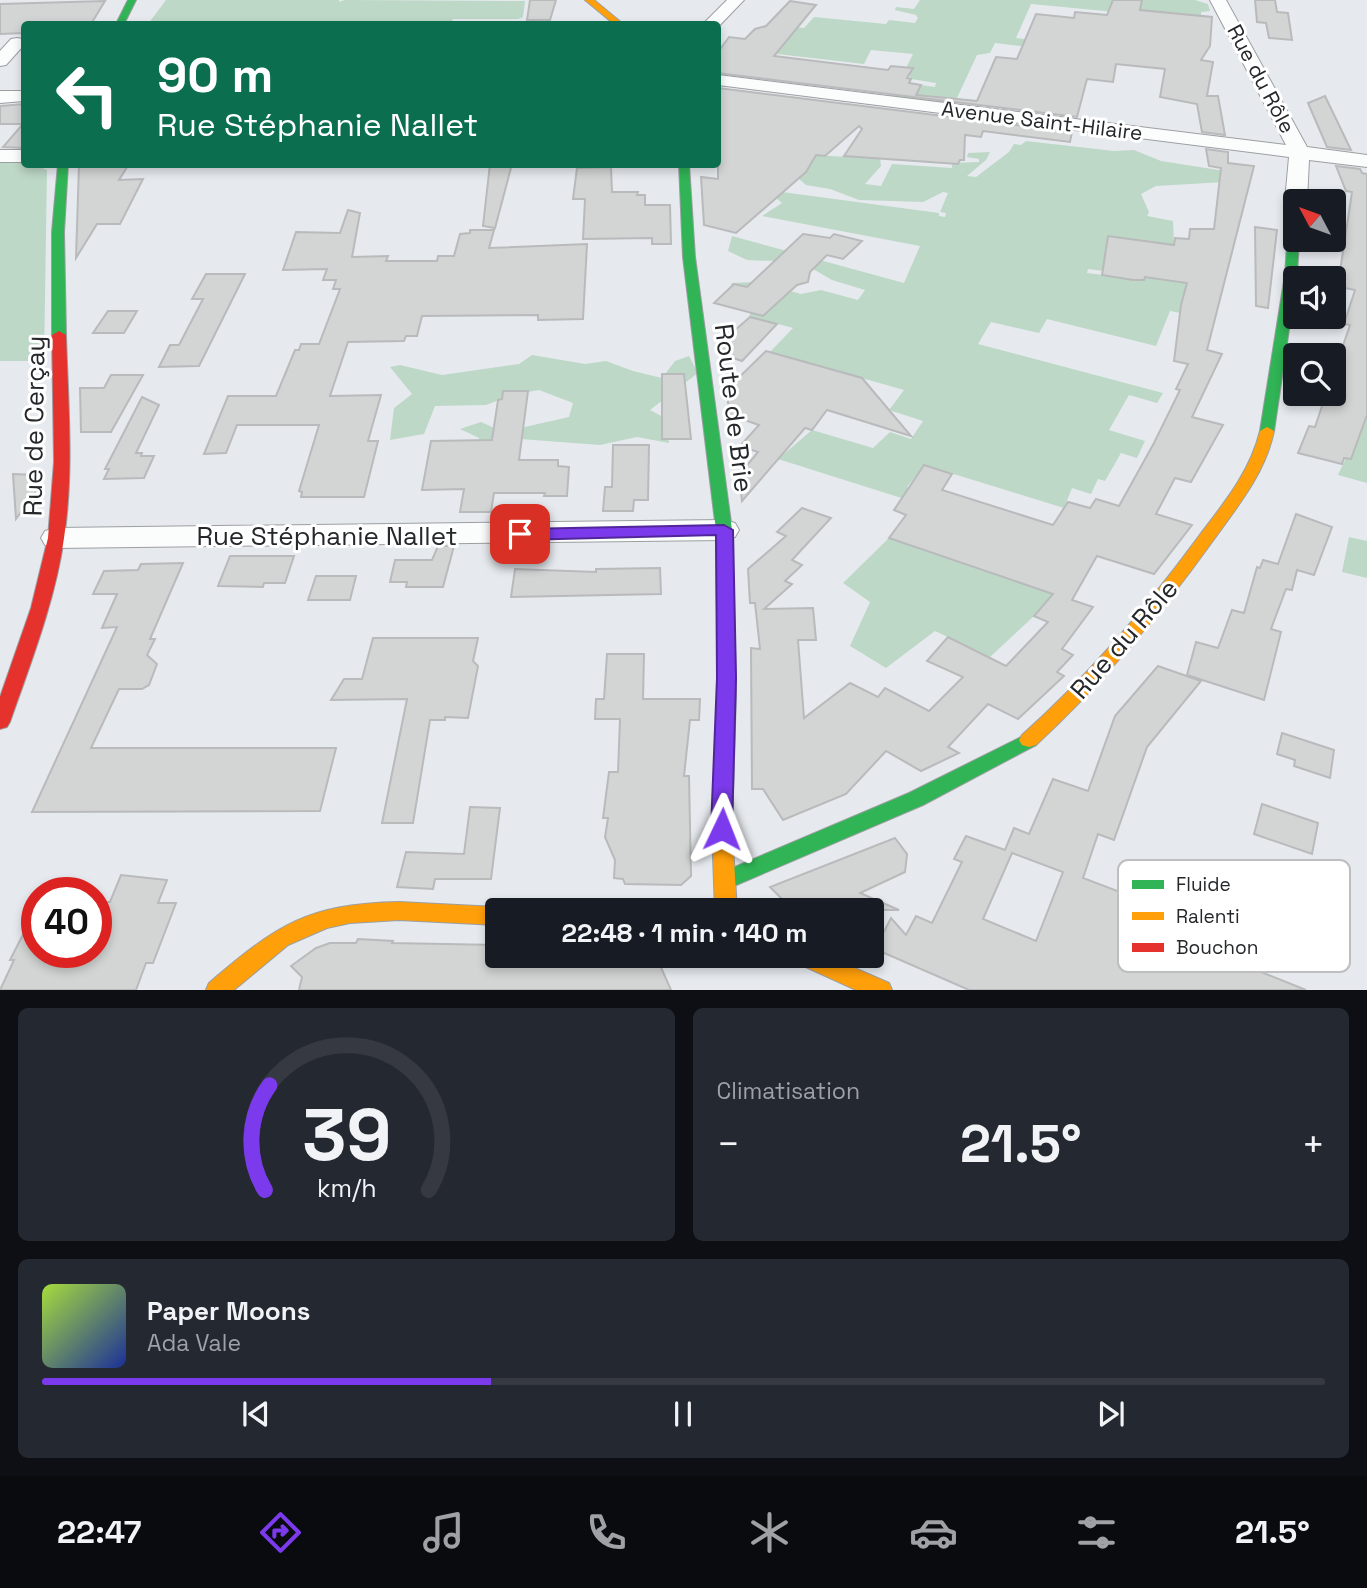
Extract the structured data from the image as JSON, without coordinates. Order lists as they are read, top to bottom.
{
  "streets": {
    "street": [
      "Rue du Rôle",
      "Avenue Saint-Hilaire",
      "Route de Brie",
      "Rue de Cerçay",
      "Rue Stéphanie Nallet"
    ]
  },
  "crossings": [
    ["Rue du Rôle", "Avenue Saint-Hilaire"],
    ["Rue du Rôle", "Route de Brie"],
    ["Route de Brie", "Rue Stéphanie Nallet"],
    ["Rue de Cerçay", "Rue Stéphanie Nallet"]
  ],
  "legend": ["Fluide", "Ralenti", "Bouchon"],
  "north": "top left",
  "page": {
    "turn": ["90 m", "Rue Stéphanie Nallet"],
    "limit": "40",
    "trip": "22:48 · 1 min · 140 m",
    "tile": "Climatisation",
    "heat": ["−", "21.5°", "+"],
    "song": ["Paper Moons", "Ada Vale"],
    "tabs": ["22:47", "21.5°"],
    "gauge": ["39", "km/h"]
  }
}
